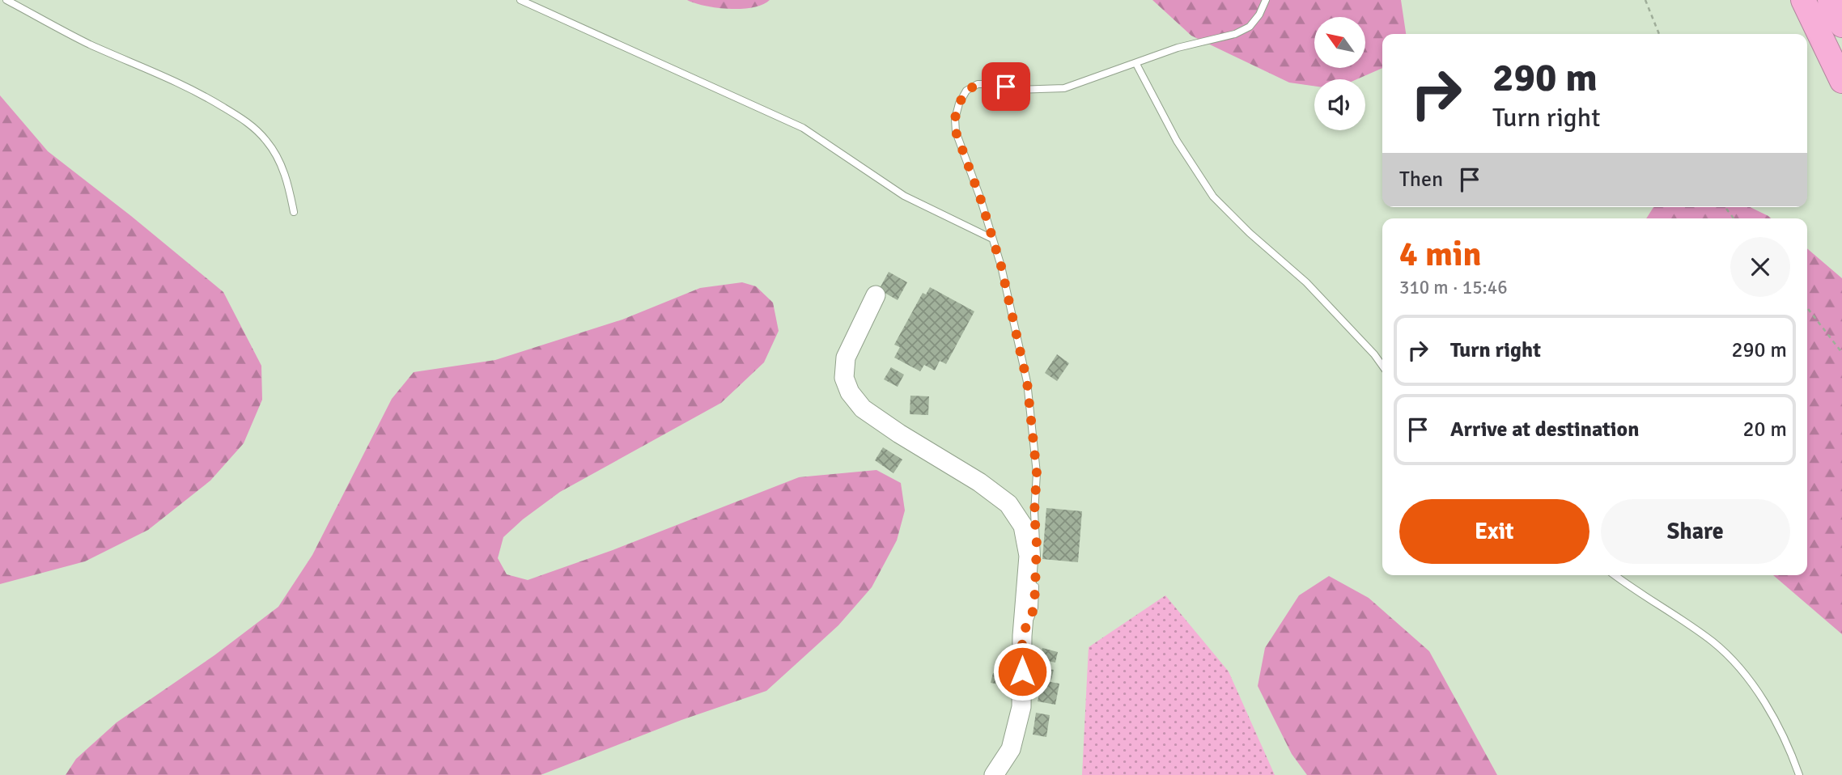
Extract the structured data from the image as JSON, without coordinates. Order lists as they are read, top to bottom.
{
  "north": "top left",
  "page": {
    "turn": ["290 m", "Turn right"],
    "then": "Then",
    "heading": ["4 min", "310 m · 15:46"],
    "list": [
      {
        "name": "Turn right",
        "value": "290 m"
      },
      {
        "name": "Arrive at destination",
        "value": "20 m"
      }
    ],
    "buttons": ["Exit", "Share"]
  }
}
